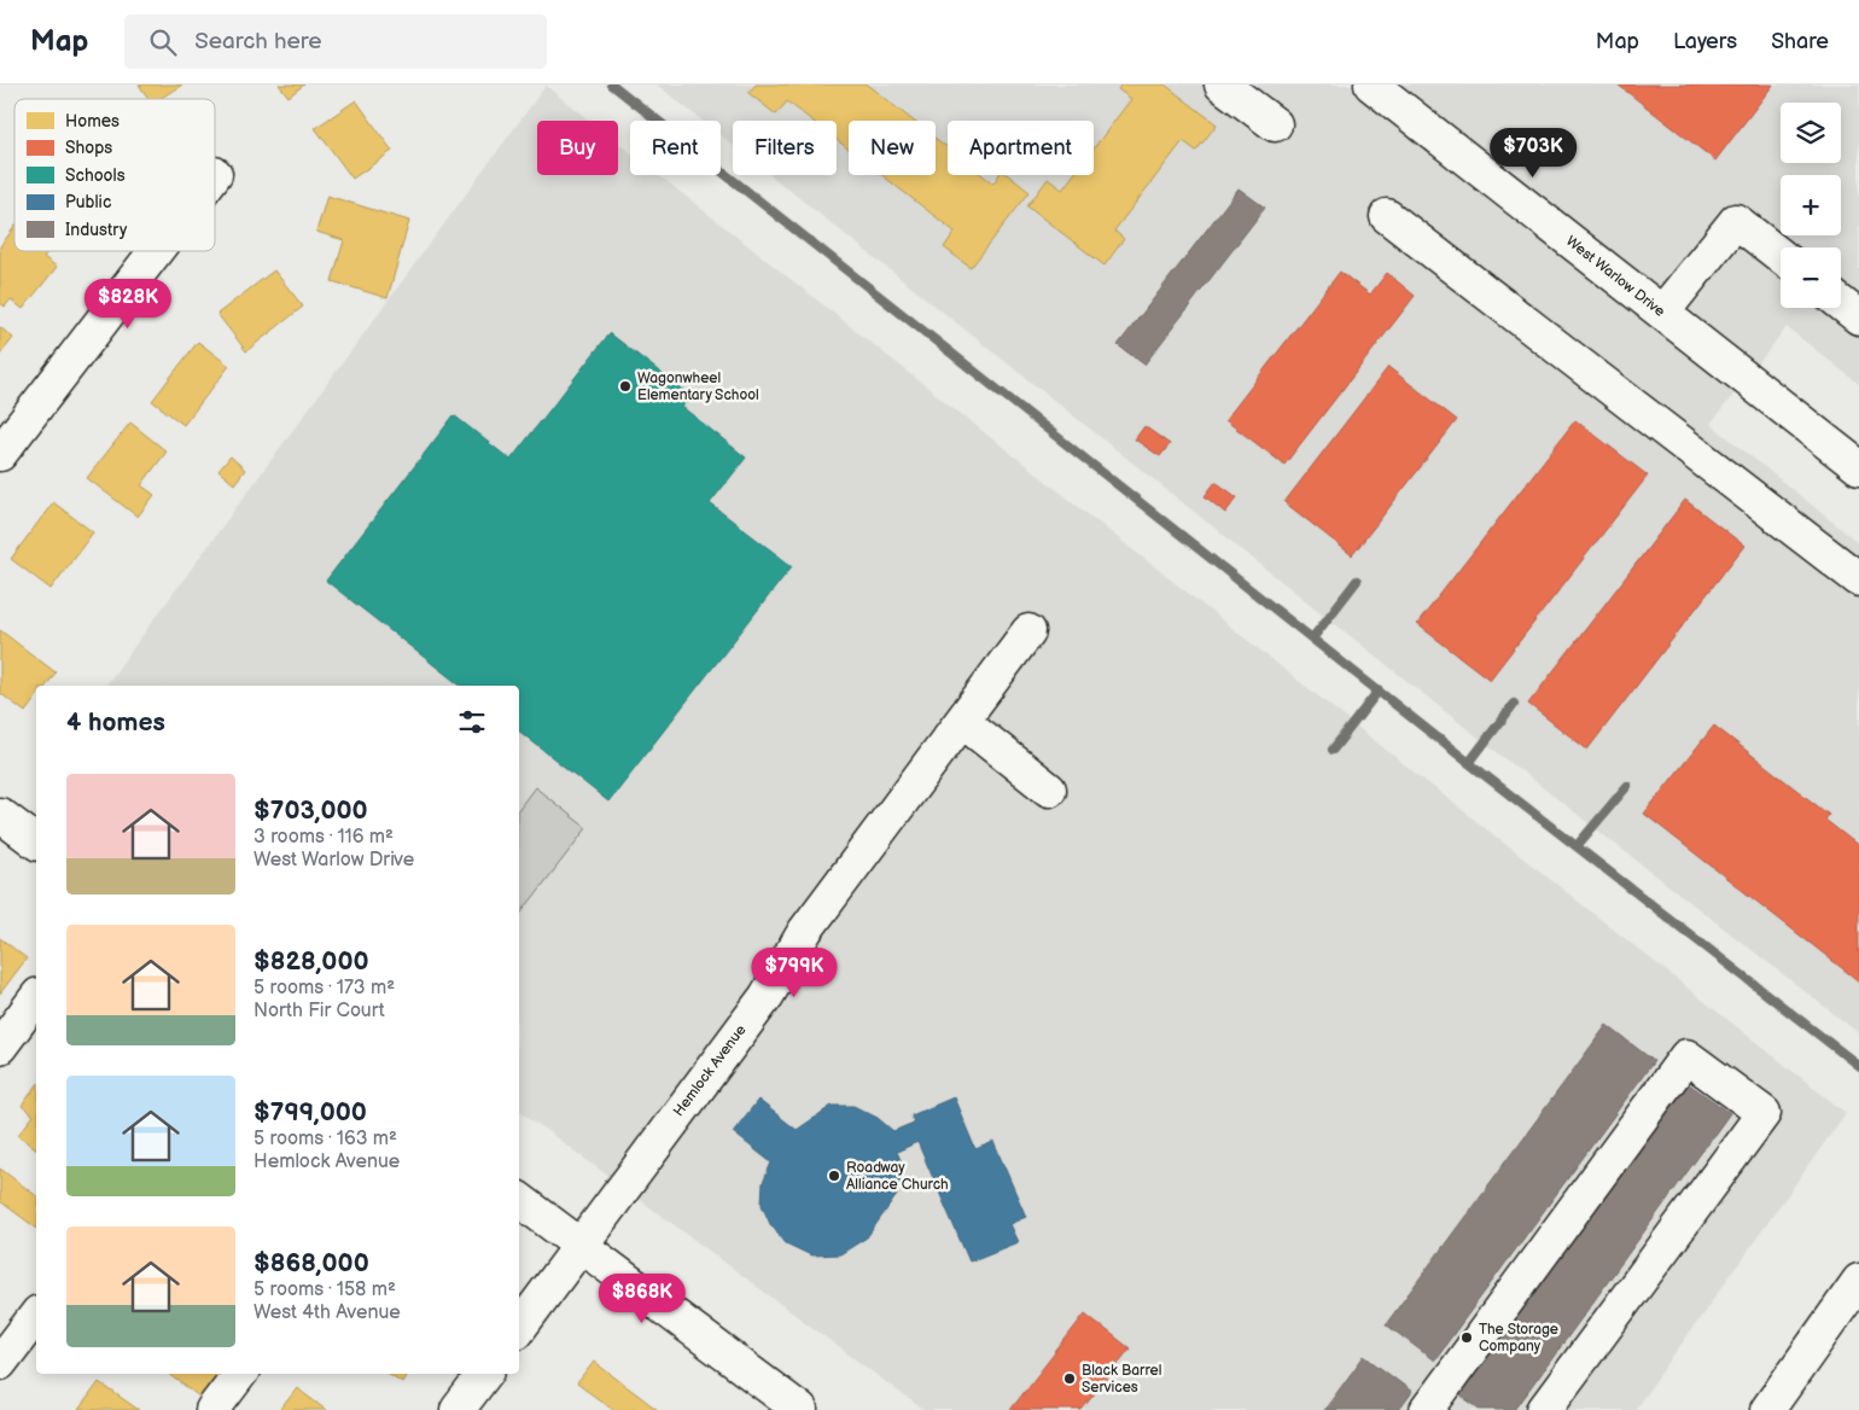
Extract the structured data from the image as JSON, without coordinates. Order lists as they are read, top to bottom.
{
  "streets": {
    "street": ["West Warlow Drive", "Hemlock Avenue"]
  },
  "places": [
    "Wagonwheel Elementary School",
    "Roadway Alliance Church",
    "The Storage Company",
    "Black Barrel Services"
  ],
  "legend": [
    "Homes",
    "Shops",
    "Schools",
    "Public",
    "Industry"
  ],
  "page": {
    "header": "Map",
    "search": "Search here",
    "nav": ["Map", "Layers", "Share"],
    "map_buttons": ["+", "−"],
    "chip": [
      "Buy",
      "Rent",
      "Filters",
      "New",
      "Apartment"
    ],
    "price": [
      "$703K",
      "$828K",
      "$799K",
      "$868K"
    ],
    "heading": "4 homes",
    "list": [
      {
        "name": "$703,000",
        "note": "3 rooms · 116 m² · West Warlow Drive"
      },
      {
        "name": "$828,000",
        "note": "5 rooms · 173 m² · North Fir Court"
      },
      {
        "name": "$799,000",
        "note": "5 rooms · 163 m² · Hemlock Avenue"
      },
      {
        "name": "$868,000",
        "note": "5 rooms · 158 m² · West 4th Avenue"
      }
    ]
  }
}
